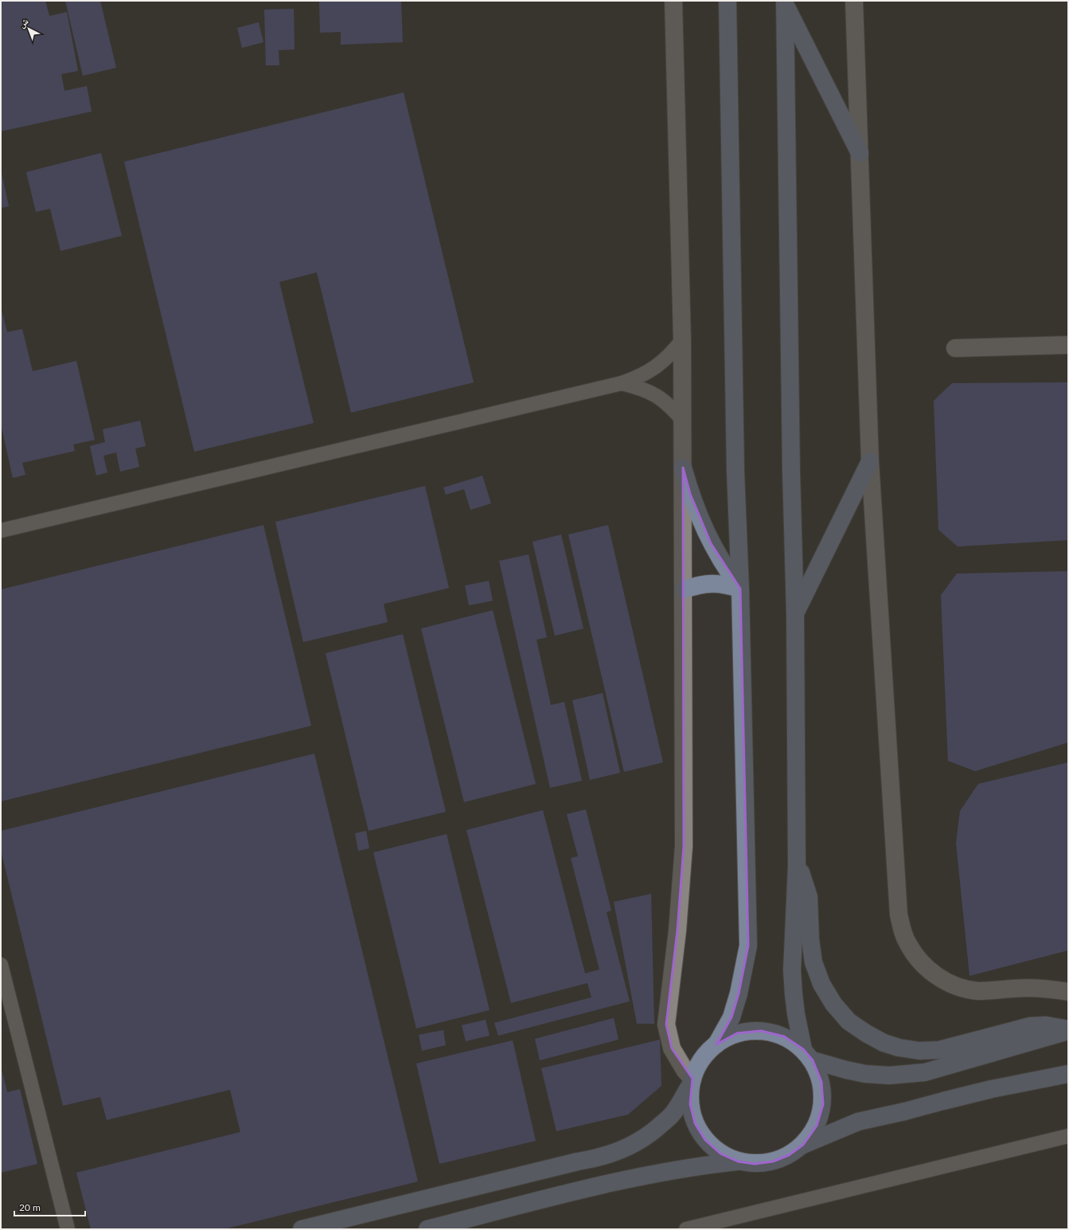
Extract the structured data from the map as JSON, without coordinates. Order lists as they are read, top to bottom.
{
  "scale_bar": "20 m",
  "north": "top left"
}
